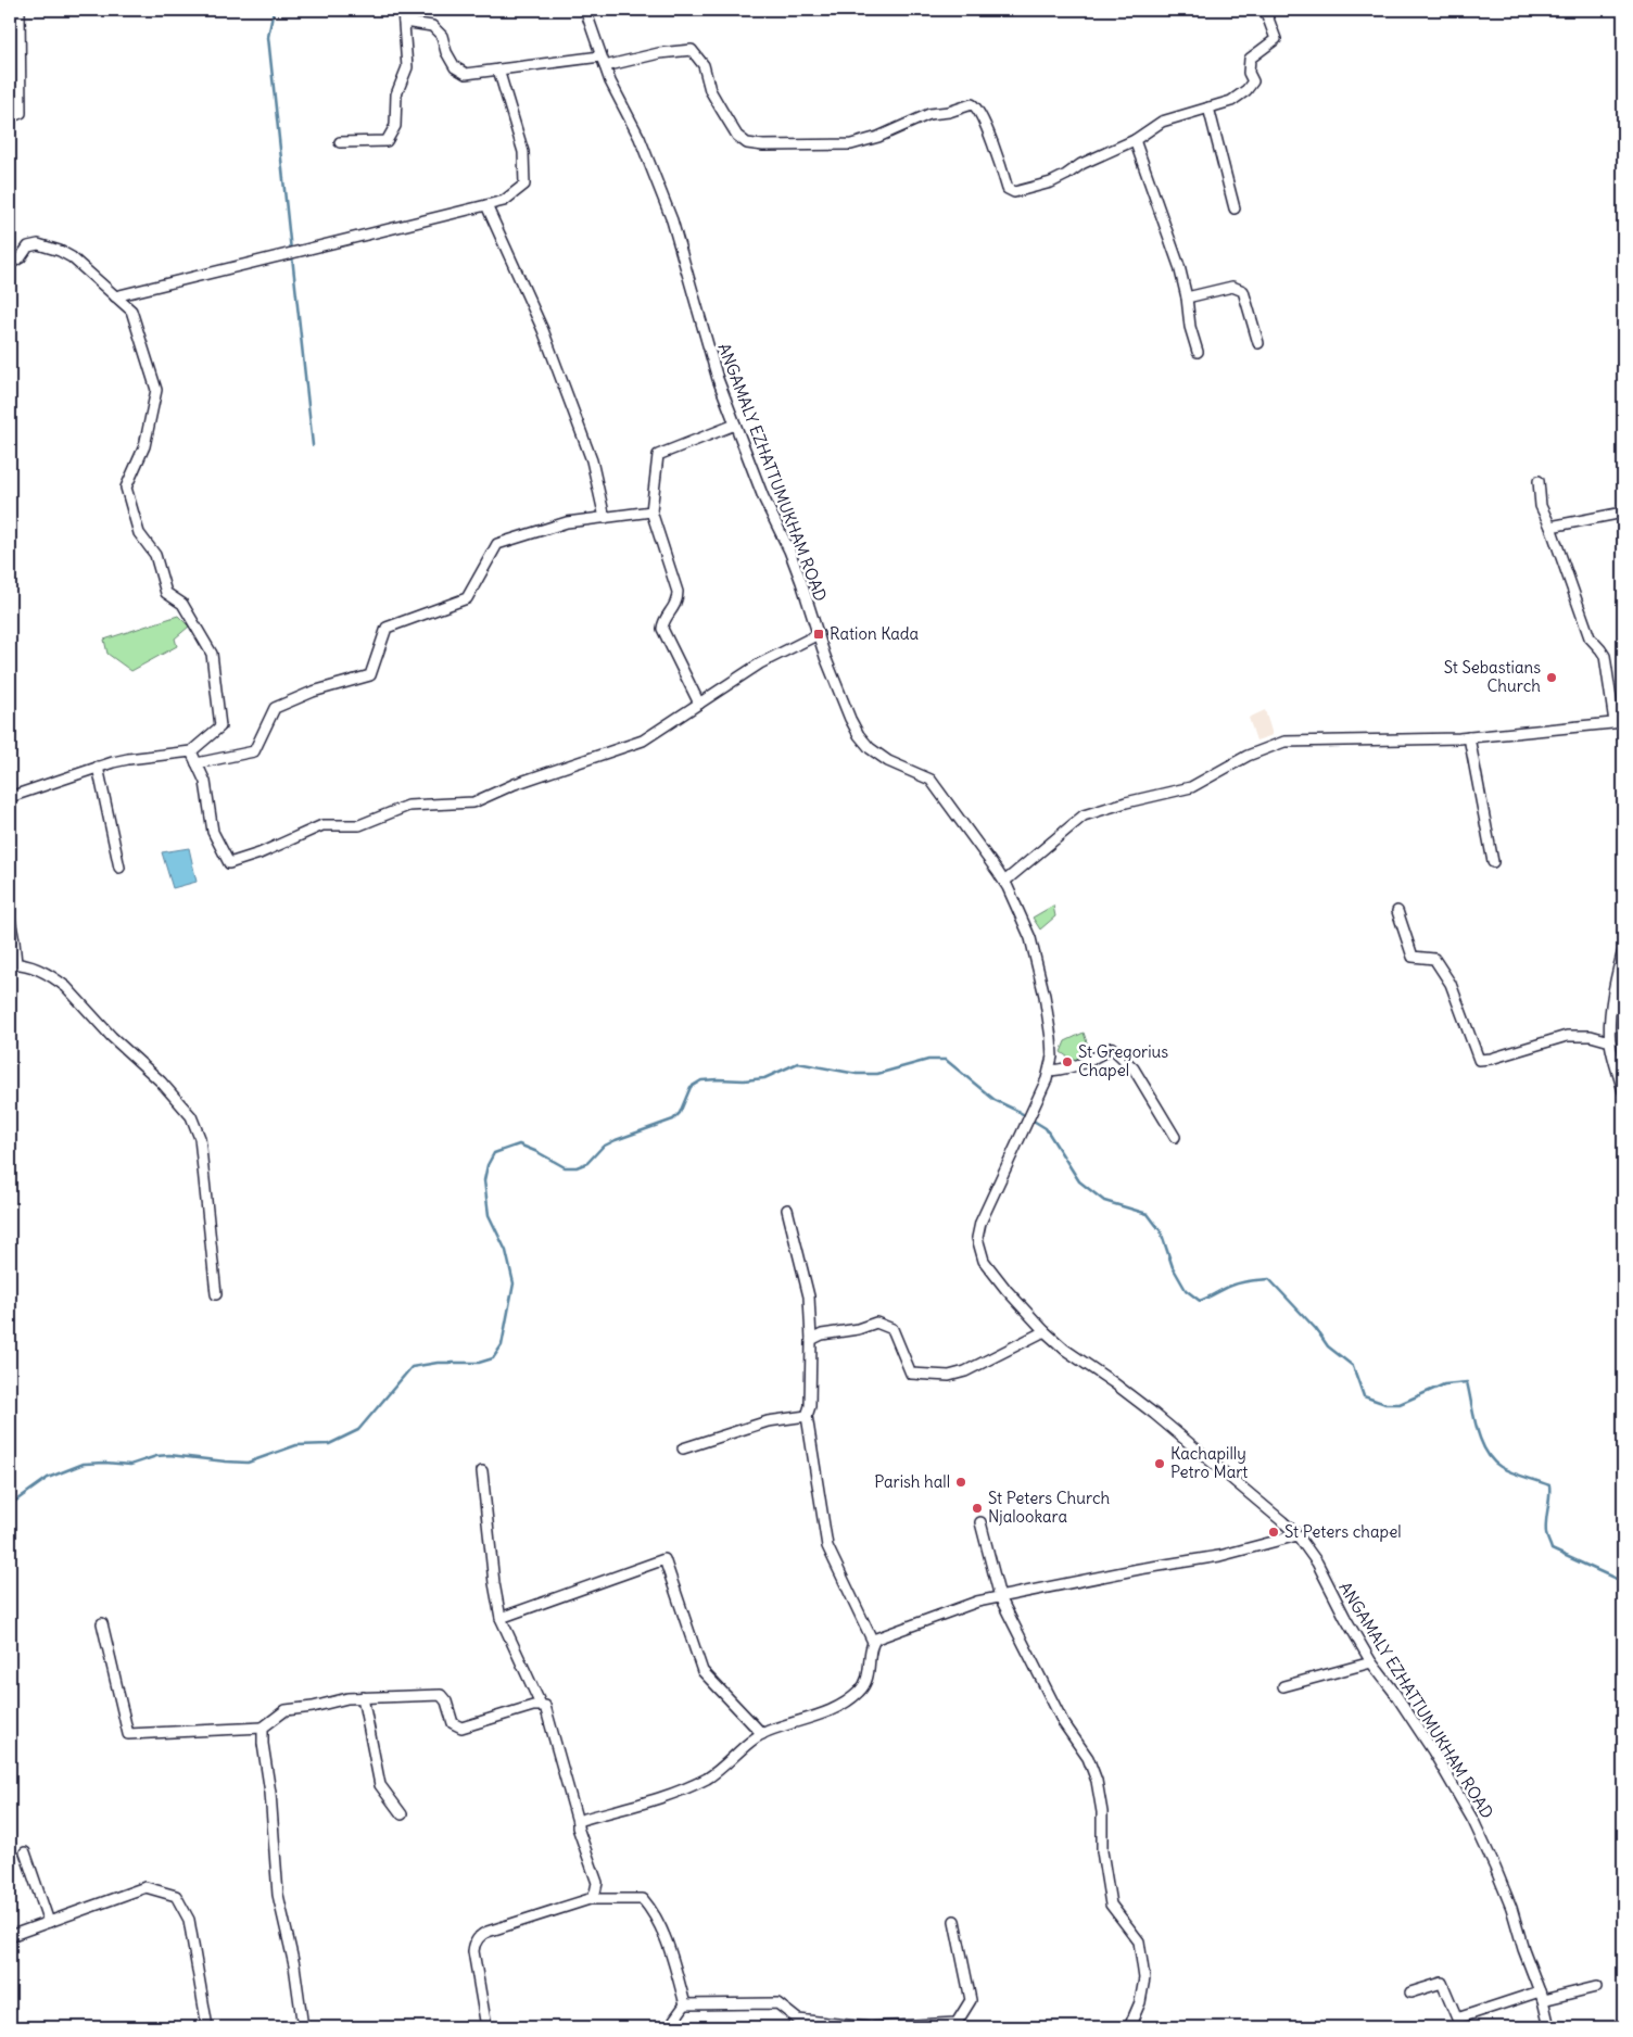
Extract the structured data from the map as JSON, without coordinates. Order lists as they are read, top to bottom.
{
  "streets": {
    "street": ["ANGAMALY EZHATTUMUKHAM ROAD"]
  },
  "places": {
    "transit": ["Ration Kada"],
    "other": [
      "St Sebastians Church",
      "St Gregorius Chapel",
      "Kachapilly Petro Mart",
      "Parish hall",
      "St Peters Church Njalookara",
      "St Peters chapel"
    ]
  }
}
